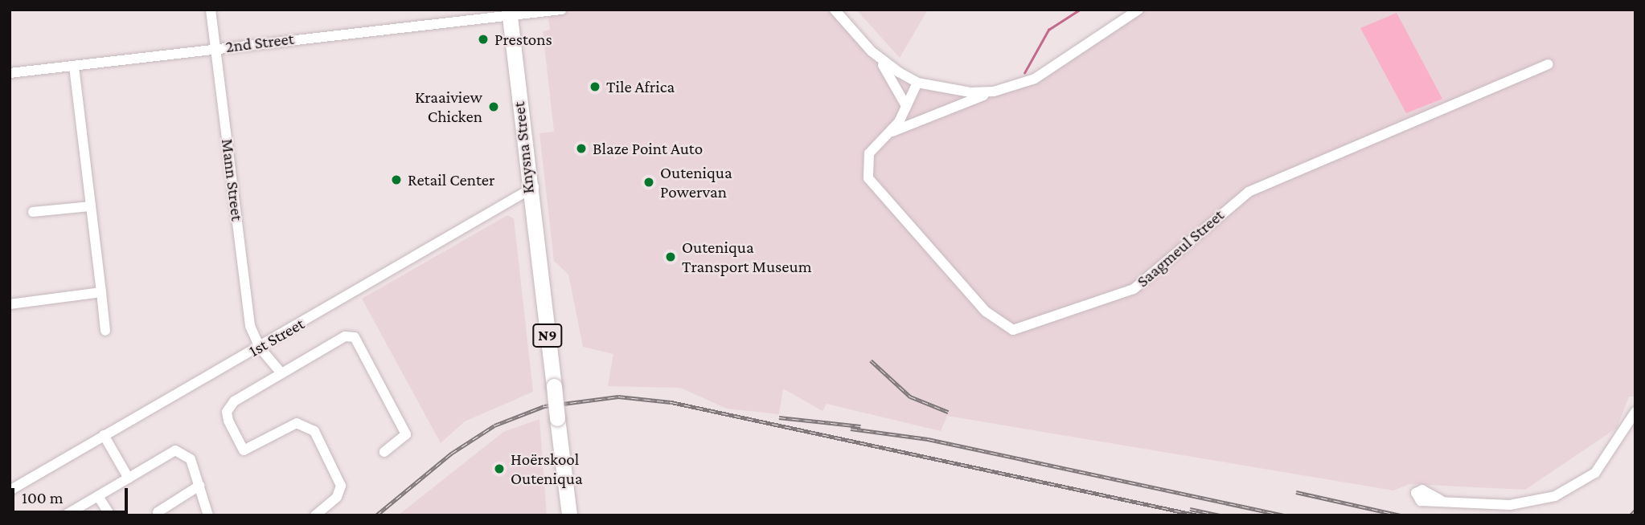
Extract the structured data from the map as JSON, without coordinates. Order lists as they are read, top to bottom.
{
  "streets": {
    "highway": ["Knysna Street", "N9"],
    "street": [
      "2nd Street",
      "Mann Street",
      "Saagmeul Street",
      "1st Street"
    ]
  },
  "crossings": [
    ["2nd Street", "Knysna Street"],
    ["2nd Street", "Mann Street"],
    ["Knysna Street", "1st Street"],
    ["Mann Street", "1st Street"]
  ],
  "places": [
    "Prestons",
    "Tile Africa",
    "Kraaiview Chicken",
    "Blaze Point Auto",
    "Retail Center",
    "Outeniqua Powervan",
    "Outeniqua Transport Museum",
    "Hoërskool Outeniqua"
  ],
  "scale_bar": "100 m"
}
